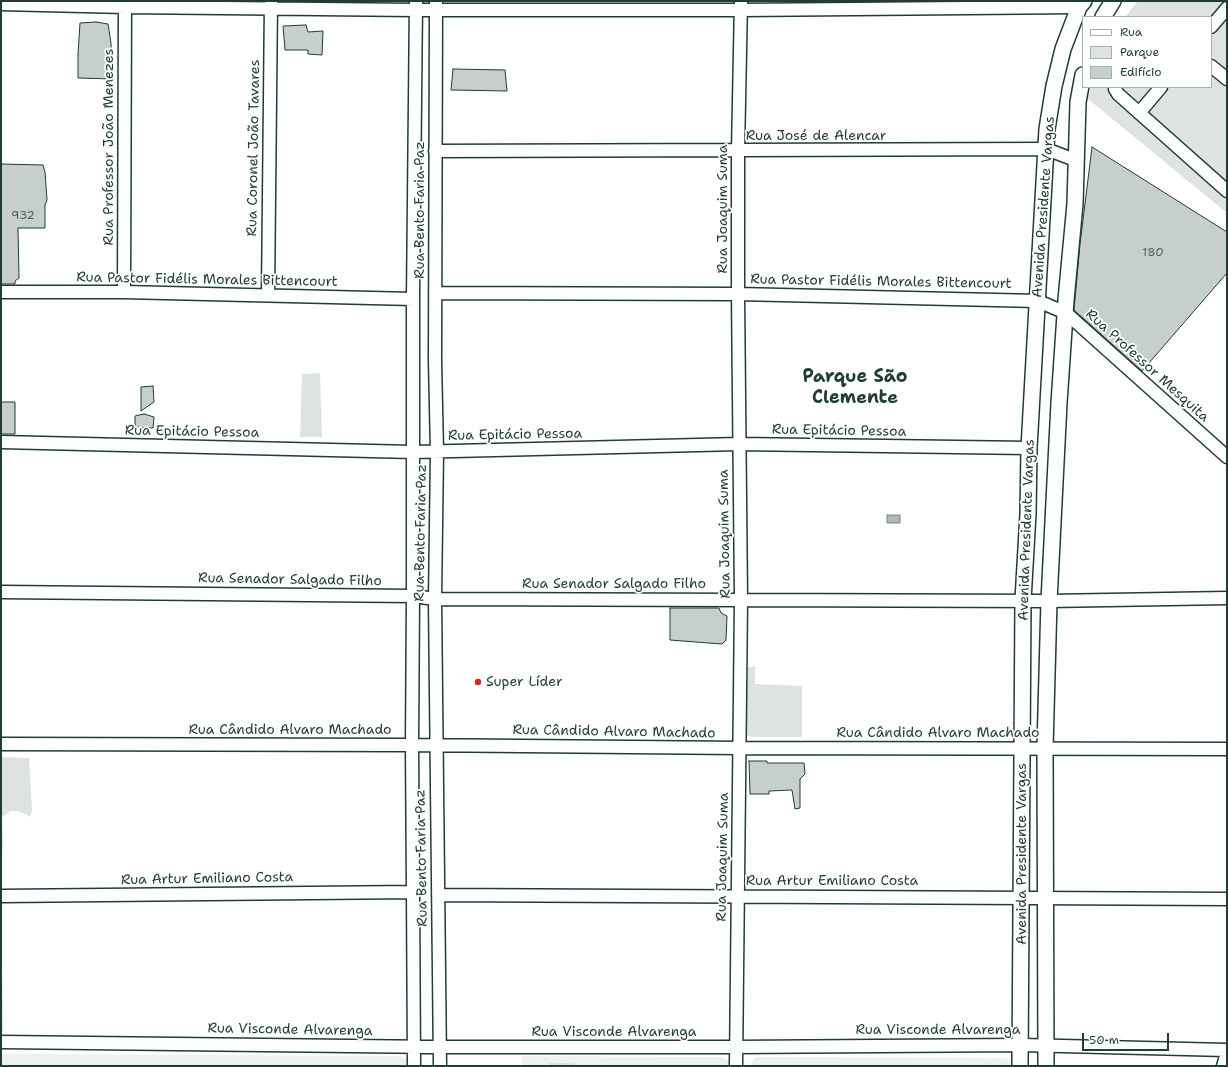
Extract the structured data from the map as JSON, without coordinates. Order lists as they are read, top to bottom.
{
  "streets": {
    "main road": ["Avenida Presidente Vargas"],
    "street": [
      "Rua José de Alencar",
      "Rua Professor João Menezes",
      "Rua Coronel João Tavares",
      "Rua Joaquim Suma",
      "Rua Bento Faria Paz",
      "Rua Pastor Fidélis Morales Bittencourt",
      "Rua Professor Mesquita",
      "Rua Epitácio Pessoa",
      "Rua Senador Salgado Filho",
      "Rua Cândido Alvaro Machado",
      "Rua Artur Emiliano Costa",
      "Rua Visconde Alvarenga"
    ]
  },
  "crossings": [
    ["Rua José de Alencar", "Avenida Presidente Vargas"],
    ["Rua José de Alencar", "Rua Joaquim Suma"],
    ["Rua José de Alencar", "Rua Bento Faria Paz"],
    ["Rua Professor João Menezes", "Rua Pastor Fidélis Morales Bittencourt"],
    ["Rua Coronel João Tavares", "Rua Pastor Fidélis Morales Bittencourt"],
    ["Avenida Presidente Vargas", "Rua Pastor Fidélis Morales Bittencourt"],
    ["Avenida Presidente Vargas", "Rua Professor Mesquita"],
    ["Avenida Presidente Vargas", "Rua Epitácio Pessoa"],
    ["Avenida Presidente Vargas", "Rua Senador Salgado Filho"],
    ["Avenida Presidente Vargas", "Rua Cândido Alvaro Machado"],
    ["Avenida Presidente Vargas", "Rua Artur Emiliano Costa"],
    ["Avenida Presidente Vargas", "Rua Visconde Alvarenga"],
    ["Rua Joaquim Suma", "Rua Pastor Fidélis Morales Bittencourt"],
    ["Rua Joaquim Suma", "Rua Epitácio Pessoa"],
    ["Rua Joaquim Suma", "Rua Senador Salgado Filho"],
    ["Rua Joaquim Suma", "Rua Cândido Alvaro Machado"],
    ["Rua Joaquim Suma", "Rua Artur Emiliano Costa"],
    ["Rua Joaquim Suma", "Rua Visconde Alvarenga"],
    ["Rua Bento Faria Paz", "Rua Pastor Fidélis Morales Bittencourt"],
    ["Rua Bento Faria Paz", "Rua Epitácio Pessoa"],
    ["Rua Bento Faria Paz", "Rua Senador Salgado Filho"],
    ["Rua Bento Faria Paz", "Rua Cândido Alvaro Machado"],
    ["Rua Bento Faria Paz", "Rua Artur Emiliano Costa"],
    ["Rua Bento Faria Paz", "Rua Visconde Alvarenga"],
    ["Rua Pastor Fidélis Morales Bittencourt", "Rua Professor Mesquita"]
  ],
  "districts": ["Parque São Clemente"],
  "places": ["Super Líder"],
  "house_numbers": ["932", "180"],
  "legend": ["Rua", "Parque", "Edifício"],
  "scale_bar": "50 m"
}
